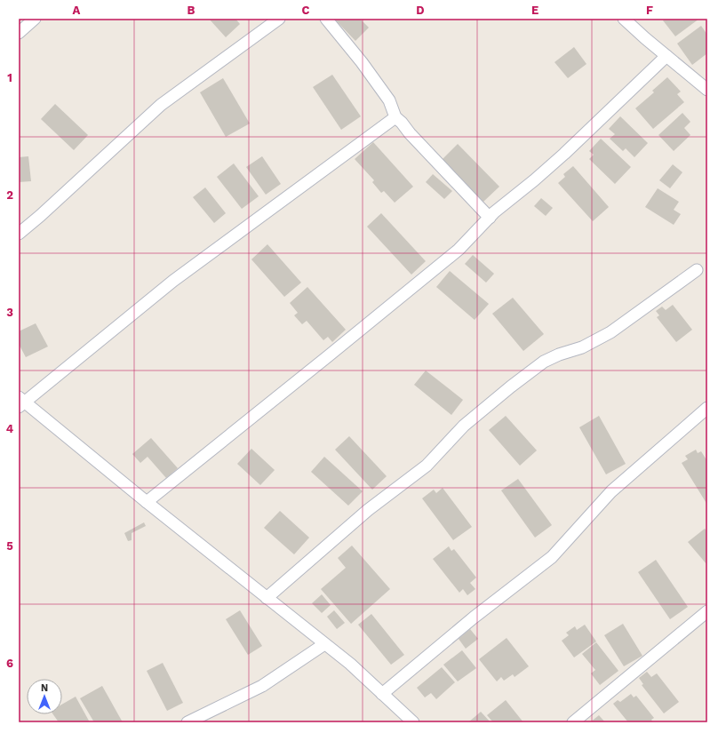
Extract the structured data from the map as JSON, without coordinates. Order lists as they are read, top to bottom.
{
  "north": "top",
  "grid": {
    "columns": [
      "A",
      "B",
      "C",
      "D",
      "E",
      "F"
    ],
    "rows": [
      "1",
      "2",
      "3",
      "4",
      "5",
      "6"
    ]
  }
}
